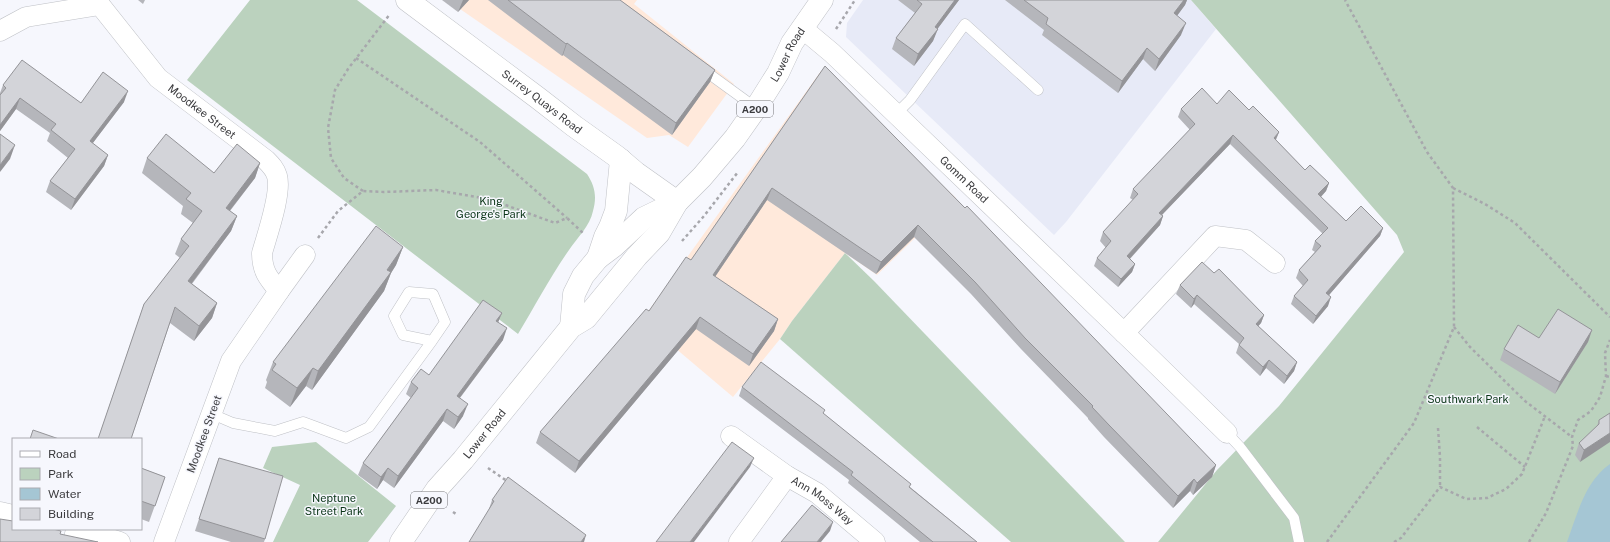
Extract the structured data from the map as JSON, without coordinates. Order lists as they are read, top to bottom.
{
  "streets": {
    "main road": ["Lower Road", "Surrey Quays Road", "A200"],
    "street": ["Moodkee Street", "Gomm Road", "Ann Moss Way"]
  },
  "crossings": [
    ["Lower Road", "Surrey Quays Road"],
    ["Lower Road", "A200"],
    ["Lower Road", "Gomm Road"],
    ["Surrey Quays Road", "A200"]
  ],
  "parks": ["King George's Park", "Southwark Park", "Neptune Street Park"],
  "legend": [
    "Road",
    "Park",
    "Water",
    "Building"
  ]
}
